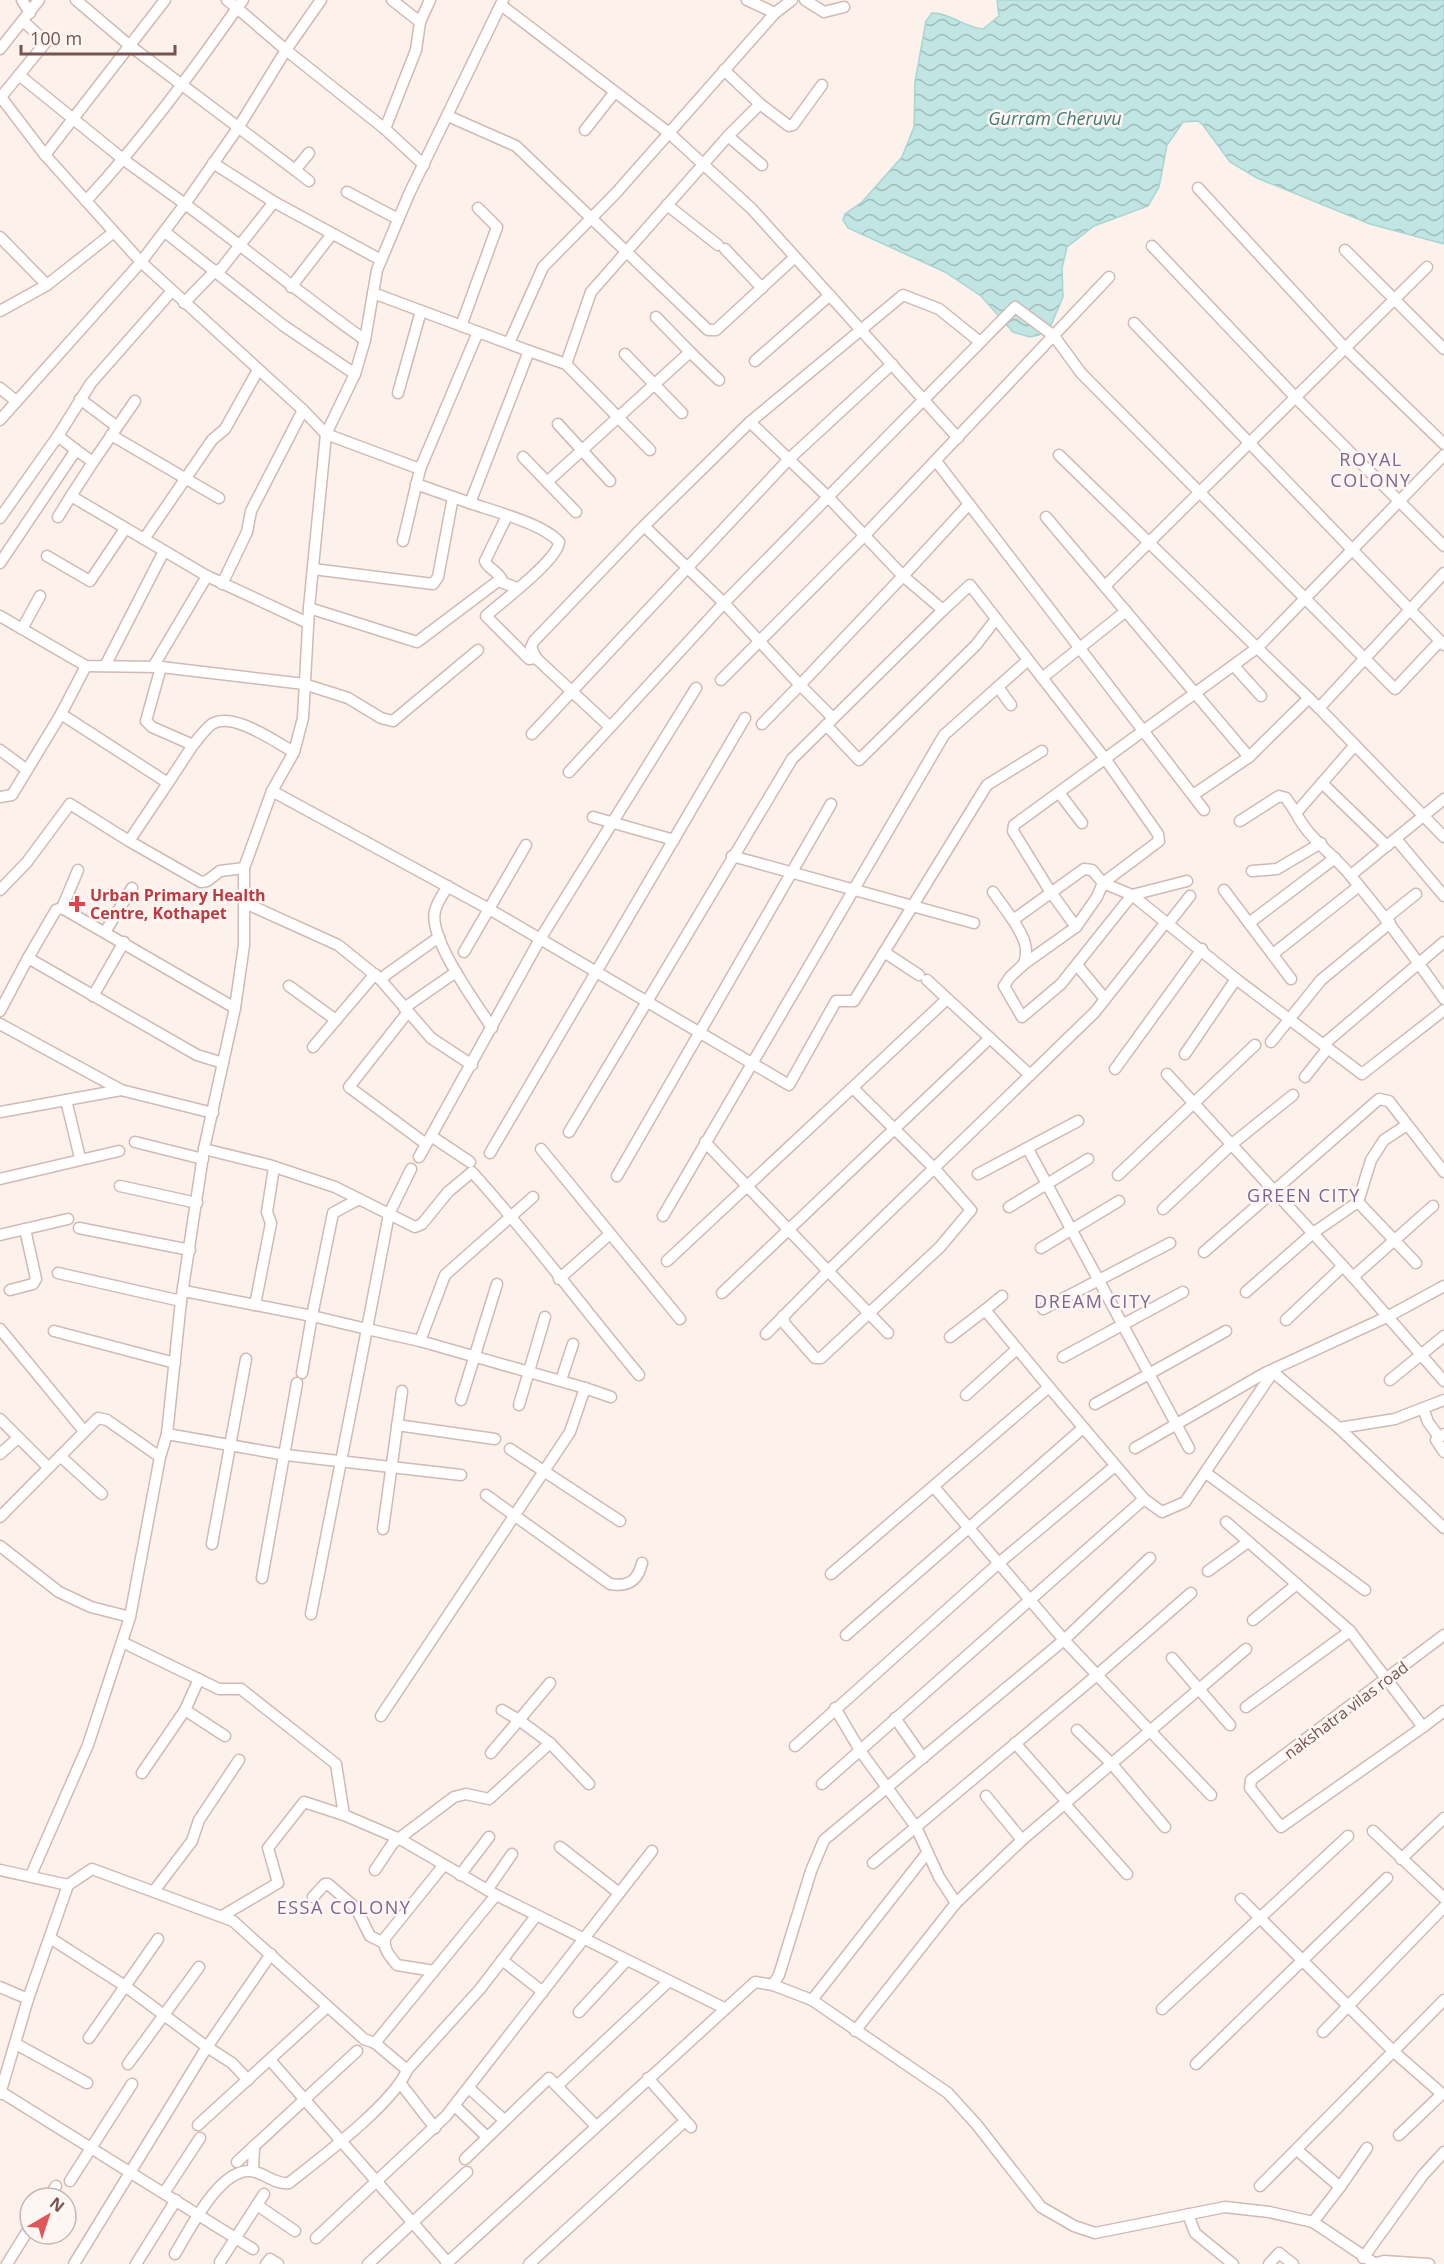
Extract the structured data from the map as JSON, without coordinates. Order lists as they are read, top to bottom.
{
  "streets": {
    "street": ["nakshatra vilas road"]
  },
  "districts": [
    "ROYAL COLONY",
    "GREEN CITY",
    "DREAM CITY",
    "ESSA COLONY"
  ],
  "water": ["Gurram Cheruvu"],
  "places": {
    "health": ["Urban Primary Health Centre, Kothapet"]
  },
  "scale_bar": "100 m",
  "north": "top right"
}
